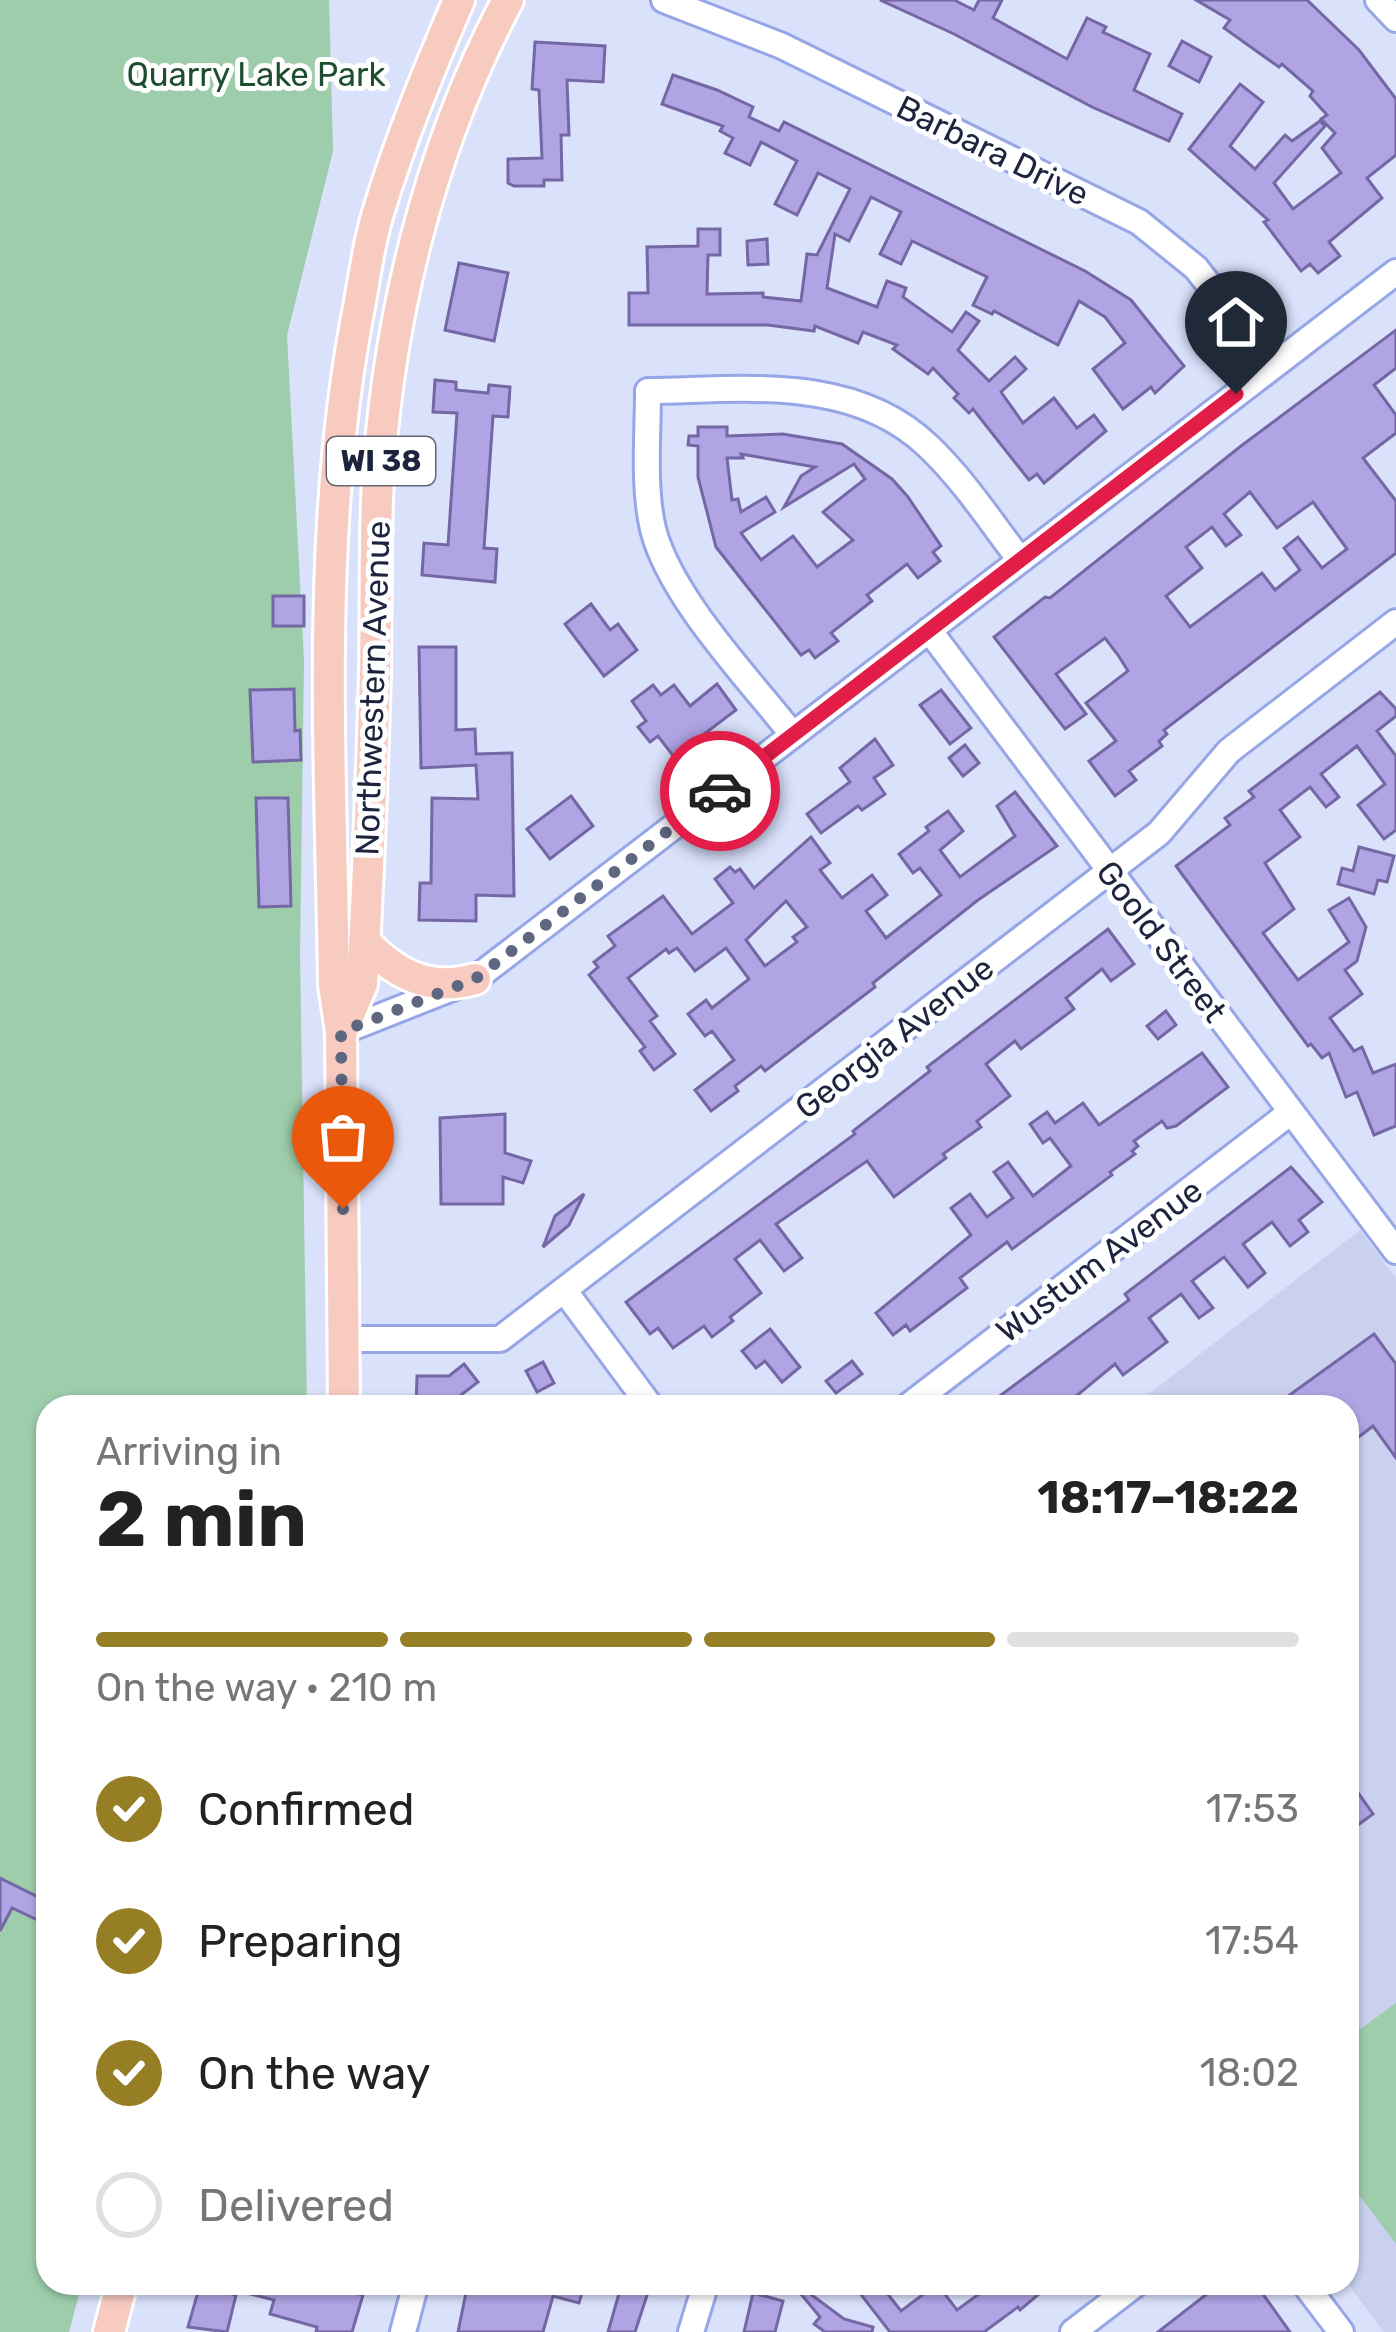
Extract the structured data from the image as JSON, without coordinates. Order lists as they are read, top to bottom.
{
  "streets": {
    "main road": ["WI 38", "Northwestern Avenue"],
    "street": [
      "Barbara Drive",
      "Goold Street",
      "Georgia Avenue",
      "Wustum Avenue"
    ]
  },
  "crossings": [
    ["Northwestern Avenue", "Georgia Avenue"],
    ["Goold Street", "Georgia Avenue"],
    ["Goold Street", "Wustum Avenue"]
  ],
  "parks": ["Quarry Lake Park"],
  "page": {
    "heading": ["2 min", "Arriving in", "18:17–18:22"],
    "bar": "On the way · 210 m",
    "list": [
      ["Confirmed", "17:53"],
      ["Preparing", "17:54"],
      ["On the way", "18:02"],
      "Delivered"
    ]
  }
}
